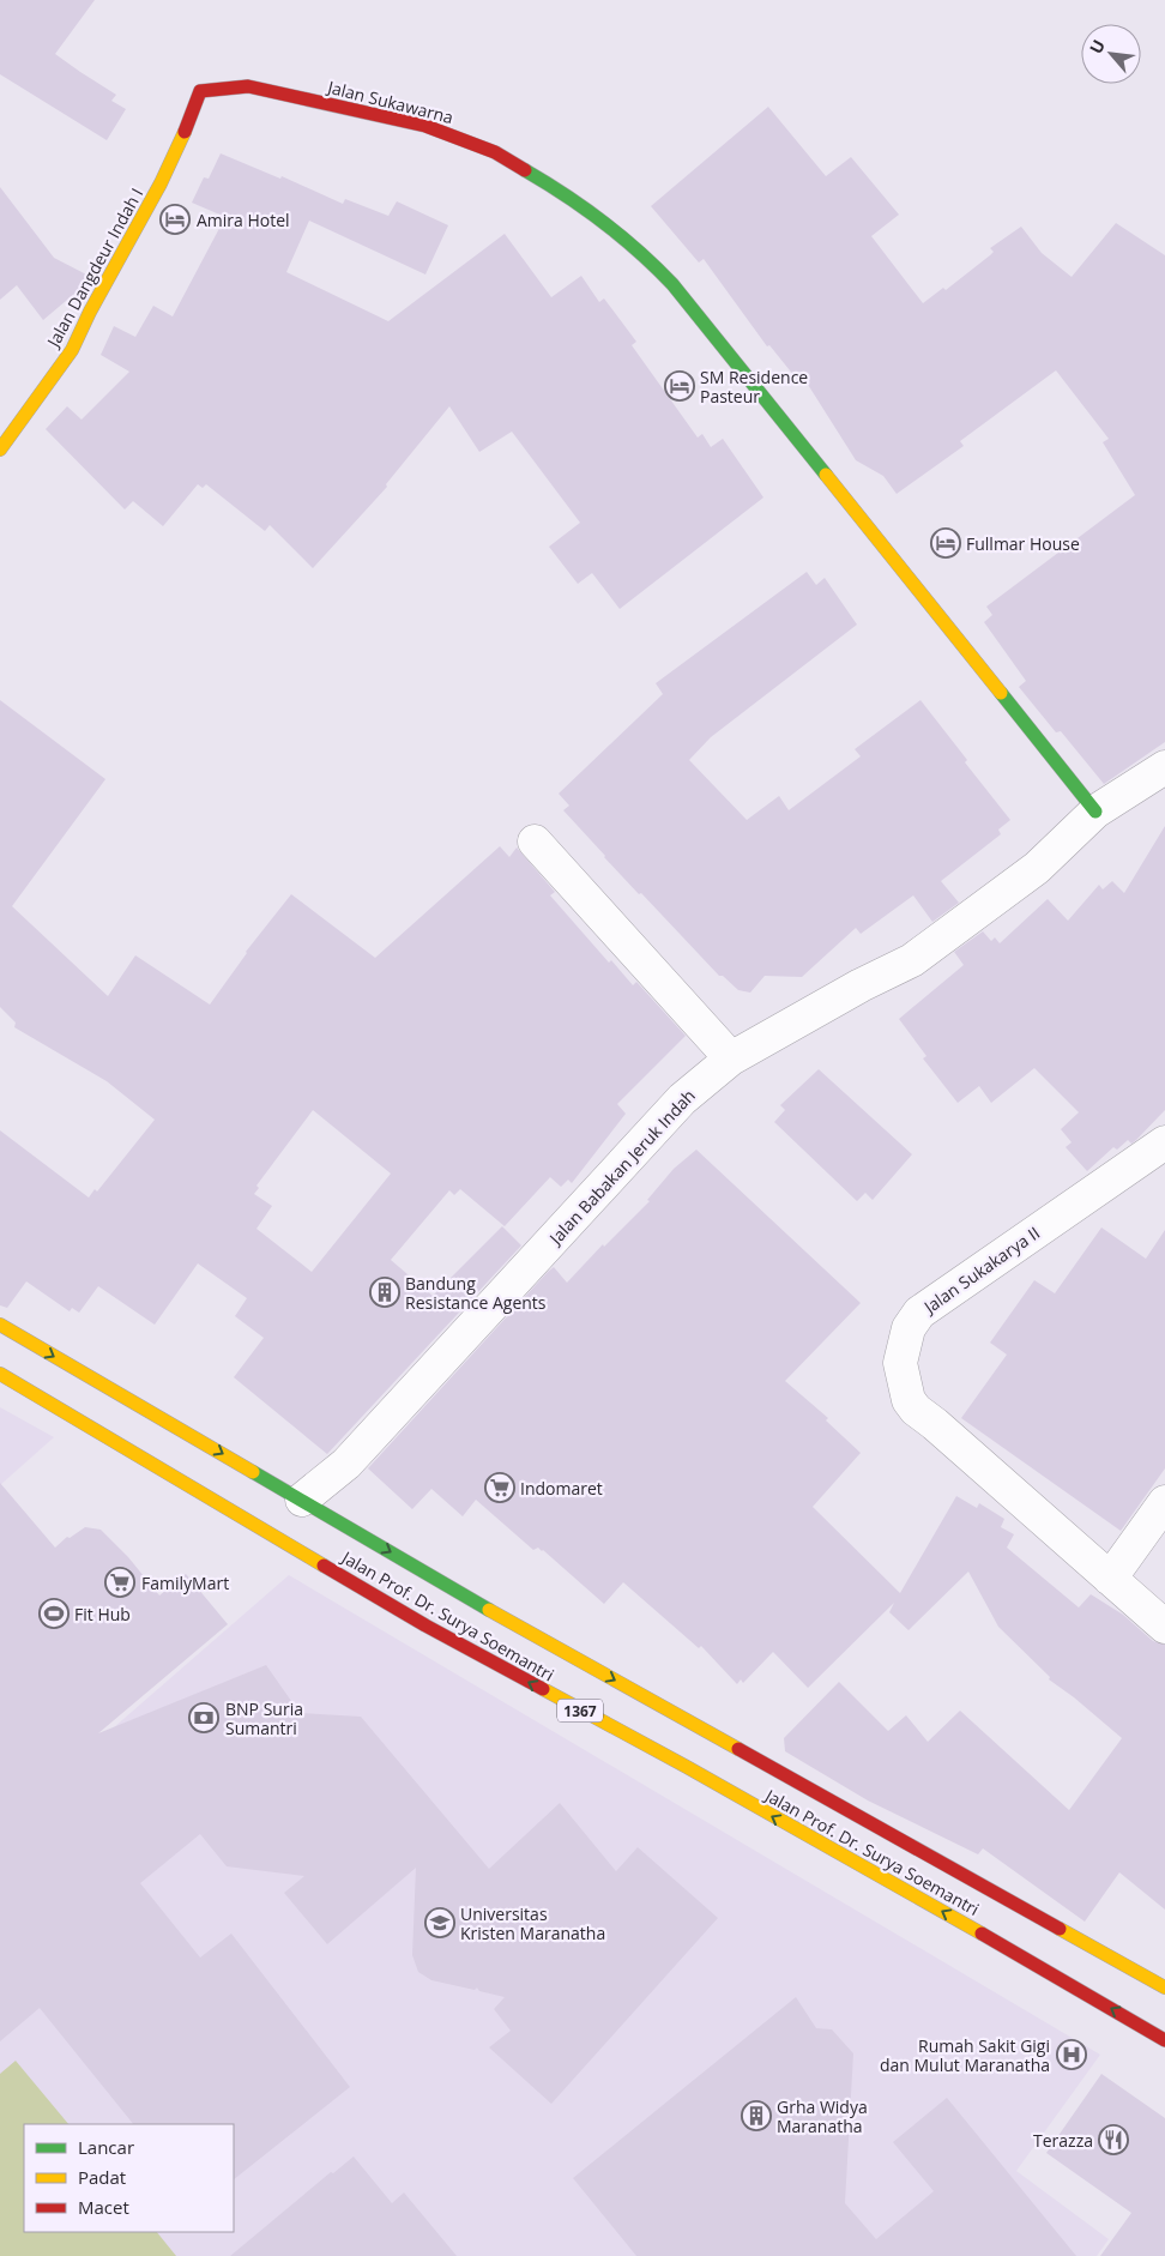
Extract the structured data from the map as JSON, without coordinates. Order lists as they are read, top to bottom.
{
  "streets": {
    "main road": [
      "Jalan Sukawarna",
      "Jalan Dangdeur Indah I",
      "Jalan Prof. Dr. Surya Soemantri",
      "1367"
    ],
    "street": ["Jalan Babakan Jeruk Indah", "Jalan Sukakarya II"]
  },
  "crossings": [
    ["Jalan Sukawarna", "Jalan Dangdeur Indah I"],
    ["Jalan Sukawarna", "Jalan Babakan Jeruk Indah"],
    ["Jalan Babakan Jeruk Indah", "Jalan Prof. Dr. Surya Soemantri"]
  ],
  "places": {
    "hotel": ["Amira Hotel", "SM Residence Pasteur", "Fullmar House"],
    "building": ["Bandung Resistance Agents", "Grha Widya Maranatha"],
    "supermarket": ["Indomaret", "FamilyMart"],
    "sports": ["Fit Hub"],
    "bank": ["BNP Suria Sumantri"],
    "school or university": ["Universitas Kristen Maranatha"],
    "hospital": ["Rumah Sakit Gigi dan Mulut Maranatha"],
    "restaurant": ["Terazza"]
  },
  "legend": ["Lancar", "Padat", "Macet"],
  "north": "top left"
}
